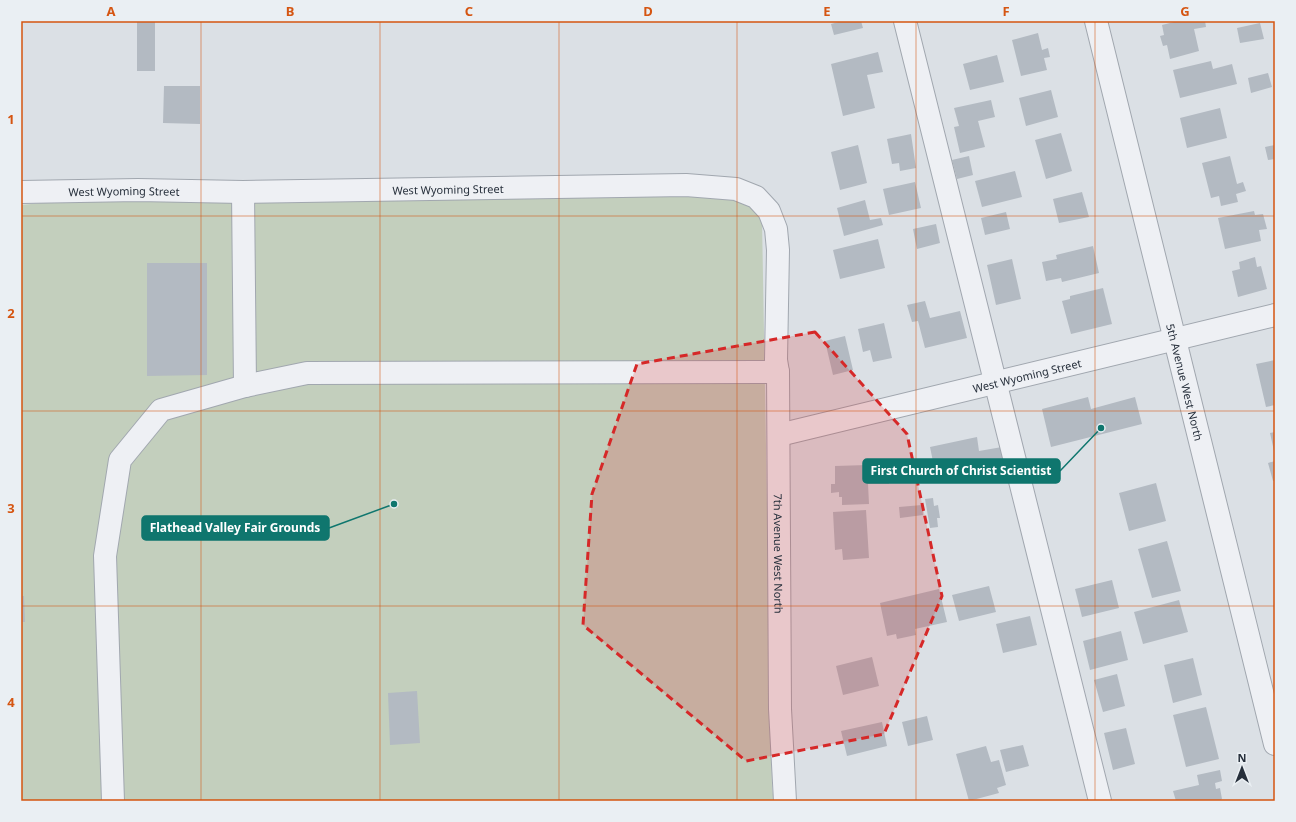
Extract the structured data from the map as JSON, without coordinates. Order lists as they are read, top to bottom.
{
  "streets": {
    "street": ["West Wyoming Street", "5th Avenue West North", "7th Avenue West North"]
  },
  "crossings": [
    ["West Wyoming Street", "5th Avenue West North"],
    ["West Wyoming Street", "7th Avenue West North"]
  ],
  "places": ["First Church of Christ Scientist", "Flathead Valley Fair Grounds"],
  "north": "top",
  "grid": {
    "columns": [
      "A",
      "B",
      "C",
      "D",
      "E",
      "F",
      "G"
    ],
    "rows": [
      "1",
      "2",
      "3",
      "4"
    ]
  }
}
